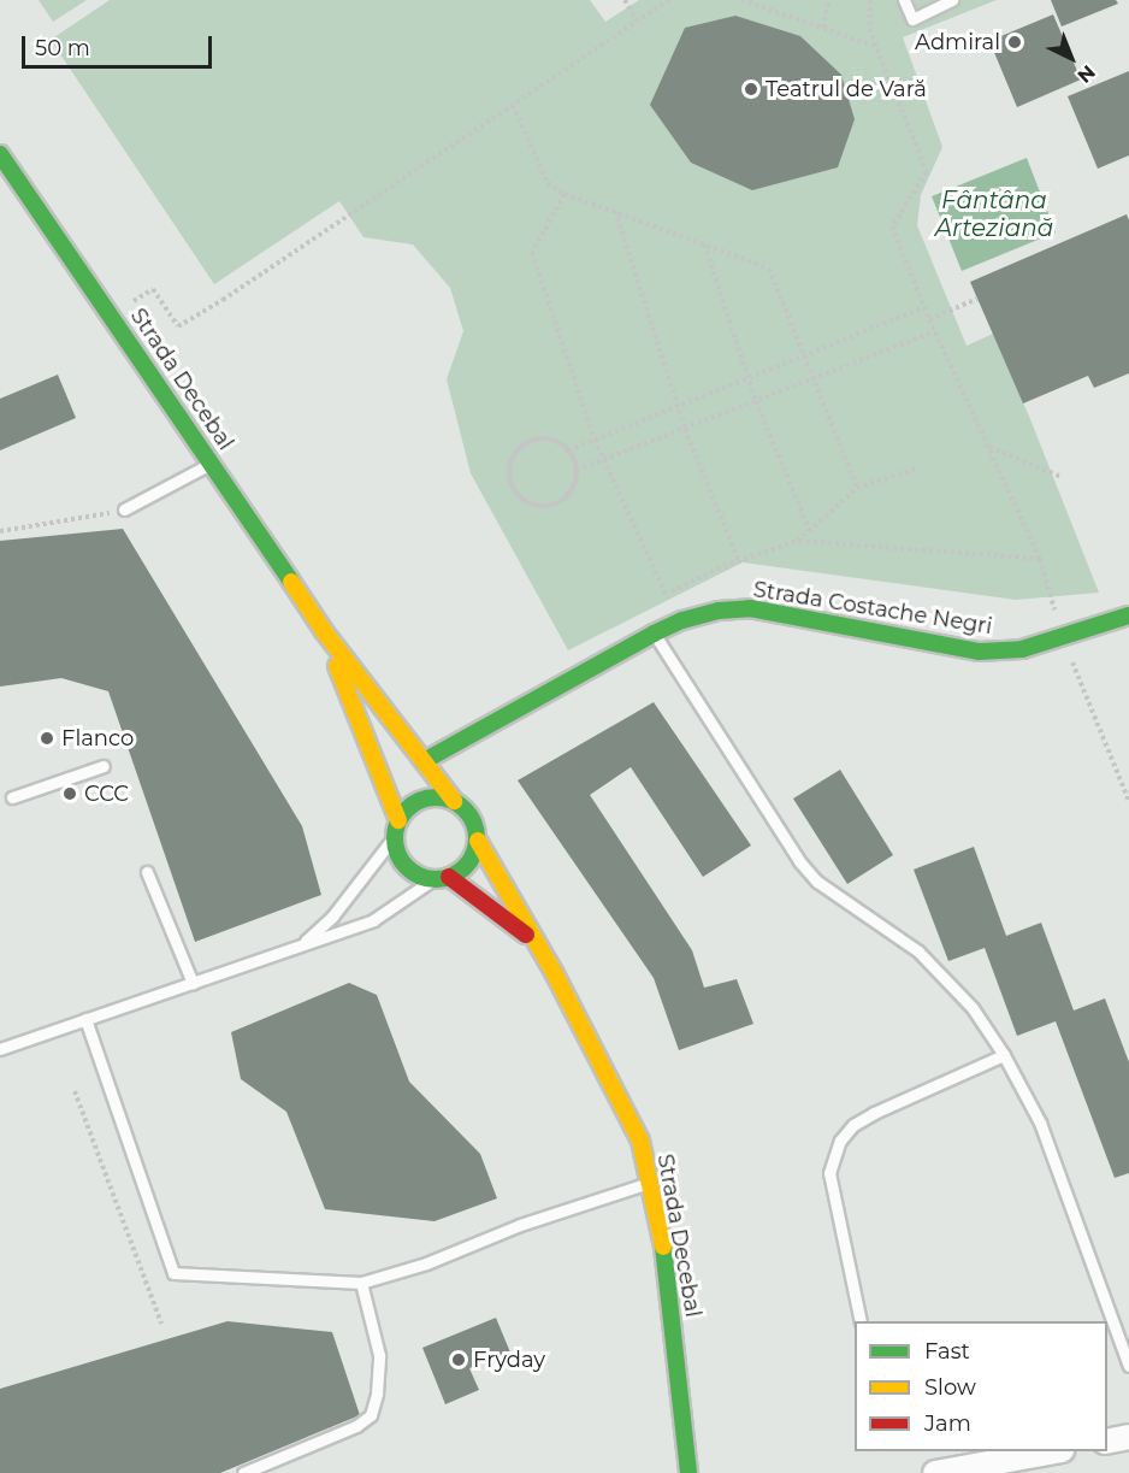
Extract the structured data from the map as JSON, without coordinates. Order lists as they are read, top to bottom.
{
  "streets": {
    "main road": ["Strada Decebal", "Strada Costache Negri"]
  },
  "crossings": [
    ["Strada Decebal", "Strada Costache Negri"]
  ],
  "water": ["Fântâna Arteziană"],
  "places": [
    "Admiral",
    "Teatrul de Vară",
    "Flanco",
    "CCC",
    "Fryday"
  ],
  "legend": ["Fast", "Slow", "Jam"],
  "scale_bar": "50 m",
  "north": "bottom right"
}
